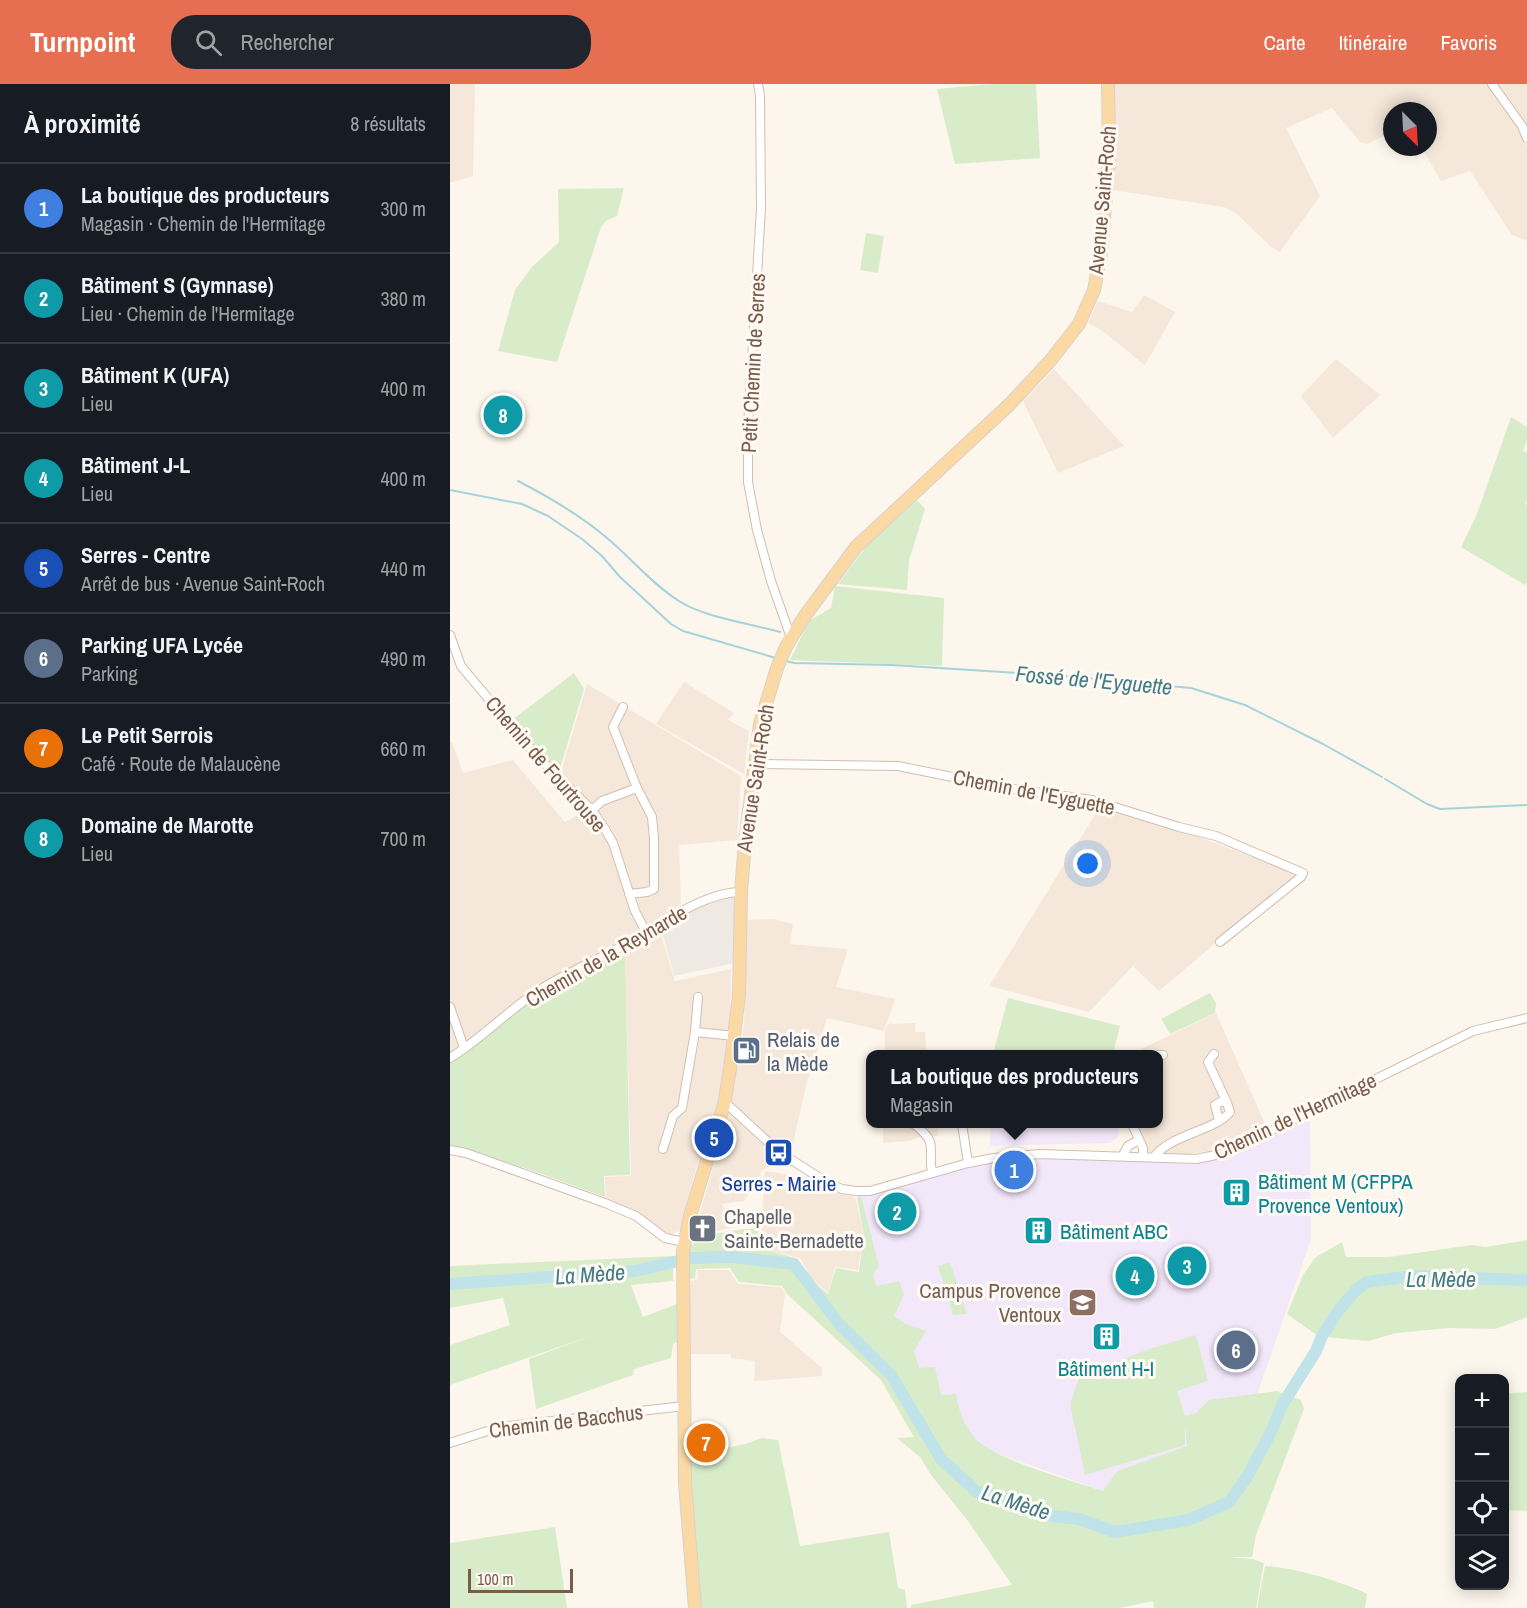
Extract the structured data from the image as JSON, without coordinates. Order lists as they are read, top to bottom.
{
  "streets": {
    "main road": ["Avenue Saint-Roch"],
    "street": [
      "Petit Chemin de Serres",
      "Chemin de Fourtrouse",
      "Chemin de l'Eyguette",
      "Chemin de la Reynarde",
      "Chemin de l'Hermitage",
      "Chemin de Bacchus"
    ]
  },
  "crossings": [
    ["Avenue Saint-Roch", "Petit Chemin de Serres"],
    ["Avenue Saint-Roch", "Chemin de l'Eyguette"],
    ["Avenue Saint-Roch", "Chemin de la Reynarde"],
    ["Avenue Saint-Roch", "Chemin de l'Hermitage"],
    ["Avenue Saint-Roch", "Chemin de Bacchus"],
    ["Chemin de Fourtrouse", "Chemin de la Reynarde"]
  ],
  "water": ["Fossé de l'Eyguette", "La Mède"],
  "places": {
    "fuel station": ["Relais de la Mède"],
    "bus stop": ["Serres - Mairie"],
    "building": ["Bâtiment M (CFPPA Provence Ventoux)", "Bâtiment ABC", "Bâtiment H-I"],
    "church": ["Chapelle Sainte-Bernadette"],
    "school or university": ["Campus Provence Ventoux"]
  },
  "scale_bar": "100 m",
  "north": "bottom right",
  "page": {
    "header": "Turnpoint",
    "search": "Rechercher",
    "nav": ["Carte", "Itinéraire", "Favoris"],
    "heading": ["À proximité", "8 résultats"],
    "list": [
      {
        "mark": "1",
        "name": "La boutique des producteurs",
        "note": "Magasin · Chemin de l'Hermitage",
        "value": "300 m"
      },
      {
        "mark": "2",
        "name": "Bâtiment S (Gymnase)",
        "note": "Lieu · Chemin de l'Hermitage",
        "value": "380 m"
      },
      {
        "mark": "3",
        "name": "Bâtiment K (UFA)",
        "note": "Lieu",
        "value": "400 m"
      },
      {
        "mark": "4",
        "name": "Bâtiment J-L",
        "note": "Lieu",
        "value": "400 m"
      },
      {
        "mark": "5",
        "name": "Serres - Centre",
        "note": "Arrêt de bus · Avenue Saint-Roch",
        "value": "440 m"
      },
      {
        "mark": "6",
        "name": "Parking UFA Lycée",
        "note": "Parking",
        "value": "490 m"
      },
      {
        "mark": "7",
        "name": "Le Petit Serrois",
        "note": "Café · Route de Malaucène",
        "value": "660 m"
      },
      {
        "mark": "8",
        "name": "Domaine de Marotte",
        "note": "Lieu",
        "value": "700 m"
      }
    ],
    "pins": [
      "8",
      "5",
      "1",
      "2",
      "3",
      "4",
      "6",
      "7"
    ],
    "popup": ["La boutique des producteurs", "Magasin"],
    "map_buttons": ["+", "−"],
    "scale": "100 m"
  }
}
